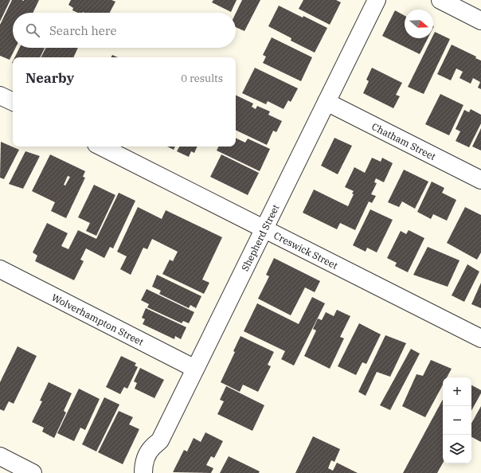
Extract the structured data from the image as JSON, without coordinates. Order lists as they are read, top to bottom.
{
  "streets": {
    "street": [
      "Chatham Street",
      "Shepherd Street",
      "Creswick Street",
      "Wolverhampton Street"
    ]
  },
  "crossings": [
    ["Chatham Street", "Shepherd Street"],
    ["Shepherd Street", "Creswick Street"],
    ["Shepherd Street", "Wolverhampton Street"]
  ],
  "north": "right",
  "page": {
    "search": "Search here",
    "heading": ["Nearby", "0 results"],
    "map_buttons": ["+", "−"]
  }
}
